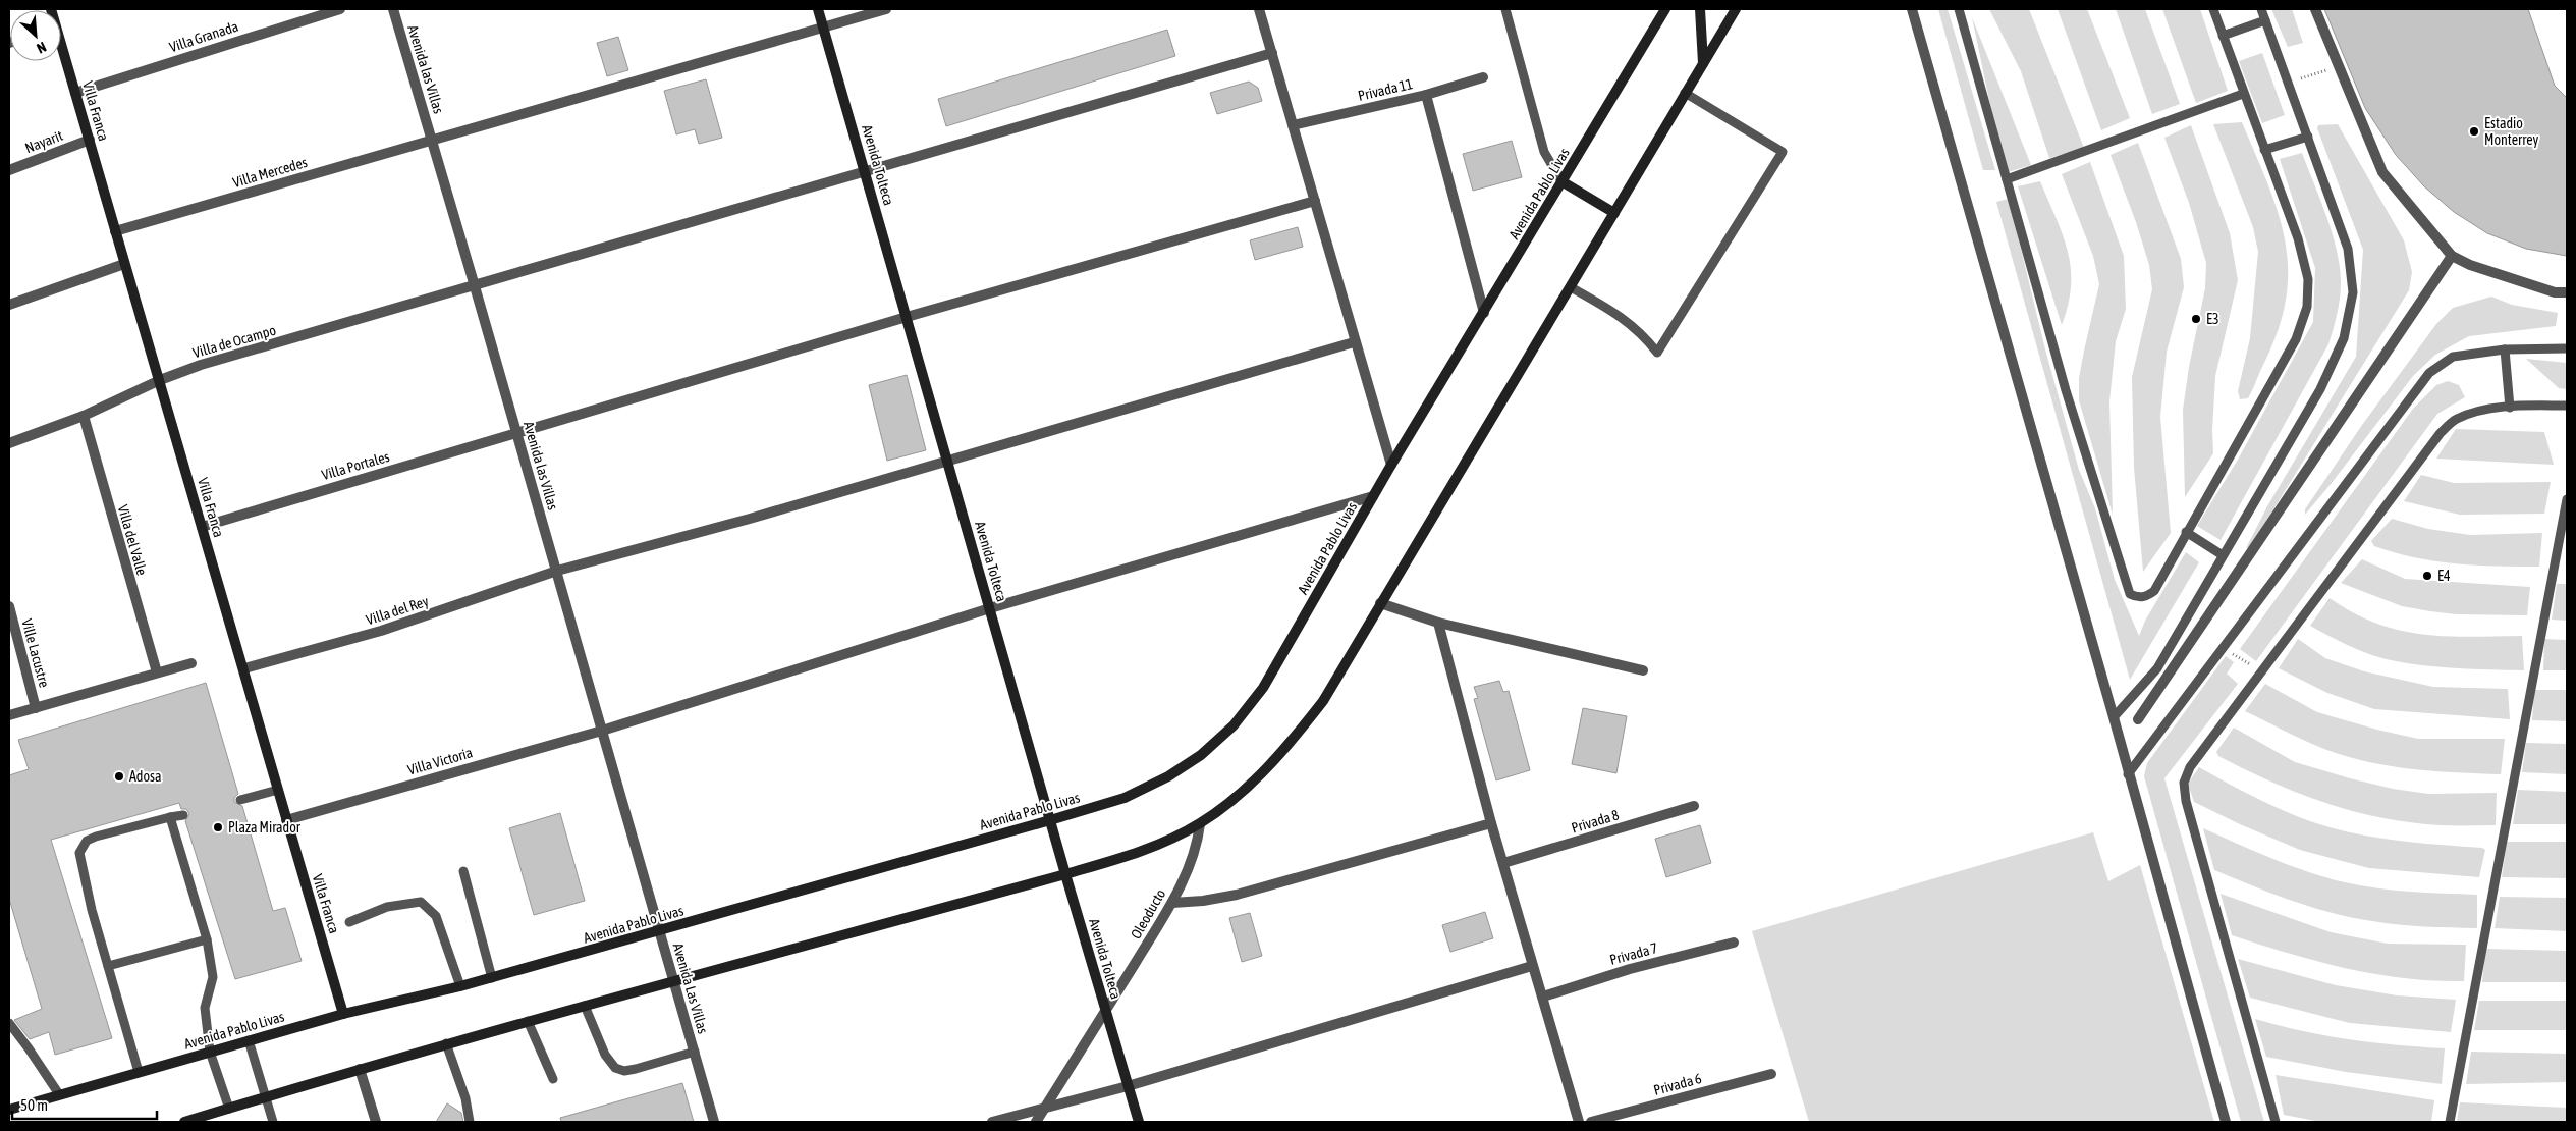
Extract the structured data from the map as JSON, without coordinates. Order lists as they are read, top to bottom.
{
  "streets": {
    "main road": ["Villa Franca", "Avenida Tolteca", "Avenida Pablo Livas"],
    "street": [
      "Villa Granada",
      "Avenida las Villas",
      "Privada 11",
      "Nayarit",
      "Villa Mercedes",
      "Villa de Ocampo",
      "Villa Portales",
      "Villa del Valle",
      "Villa del Rey",
      "Ville Lacustre",
      "Villa Victoria",
      "Privada 8",
      "Oleoducto",
      "Privada 7",
      "Avenida Las Villas",
      "Privada 6"
    ]
  },
  "crossings": [
    ["Villa Granada", "Villa Franca"],
    ["Avenida las Villas", "Villa Mercedes"],
    ["Avenida las Villas", "Avenida Pablo Livas"],
    ["Avenida las Villas", "Villa de Ocampo"],
    ["Avenida las Villas", "Villa Portales"],
    ["Avenida las Villas", "Villa del Rey"],
    ["Avenida las Villas", "Villa Victoria"],
    ["Avenida las Villas", "Avenida Las Villas"],
    ["Villa Franca", "Nayarit"],
    ["Villa Franca", "Villa Mercedes"],
    ["Villa Franca", "Avenida Pablo Livas"],
    ["Villa Franca", "Villa de Ocampo"],
    ["Villa Franca", "Villa Portales"],
    ["Villa Franca", "Villa del Rey"],
    ["Villa Franca", "Villa Victoria"],
    ["Avenida Tolteca", "Villa Mercedes"],
    ["Avenida Tolteca", "Avenida Pablo Livas"],
    ["Avenida Tolteca", "Villa de Ocampo"],
    ["Avenida Tolteca", "Villa Portales"],
    ["Avenida Tolteca", "Villa del Rey"],
    ["Avenida Tolteca", "Villa Victoria"],
    ["Avenida Tolteca", "Oleoducto"],
    ["Avenida Pablo Livas", "Villa Victoria"],
    ["Avenida Pablo Livas", "Avenida Las Villas"],
    ["Villa de Ocampo", "Villa del Valle"]
  ],
  "places": [
    "Estadio Monterrey",
    "E3",
    "E4",
    "Adosa",
    "Plaza Mirador"
  ],
  "scale_bar": "50 m",
  "north": "bottom right"
}
